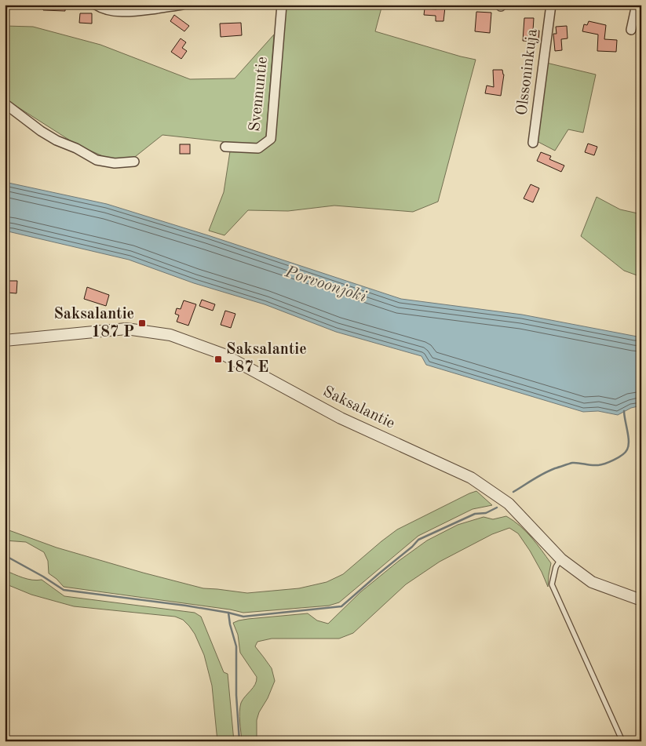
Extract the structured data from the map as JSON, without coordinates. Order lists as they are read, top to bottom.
{
  "streets": {
    "street": ["Olssoninkuja", "Svennuntie", "Saksalantie"]
  },
  "water": ["Porvoonjoki"],
  "places": {
    "transit": ["Saksalantie 187 P", "Saksalantie 187 E"]
  }
}
